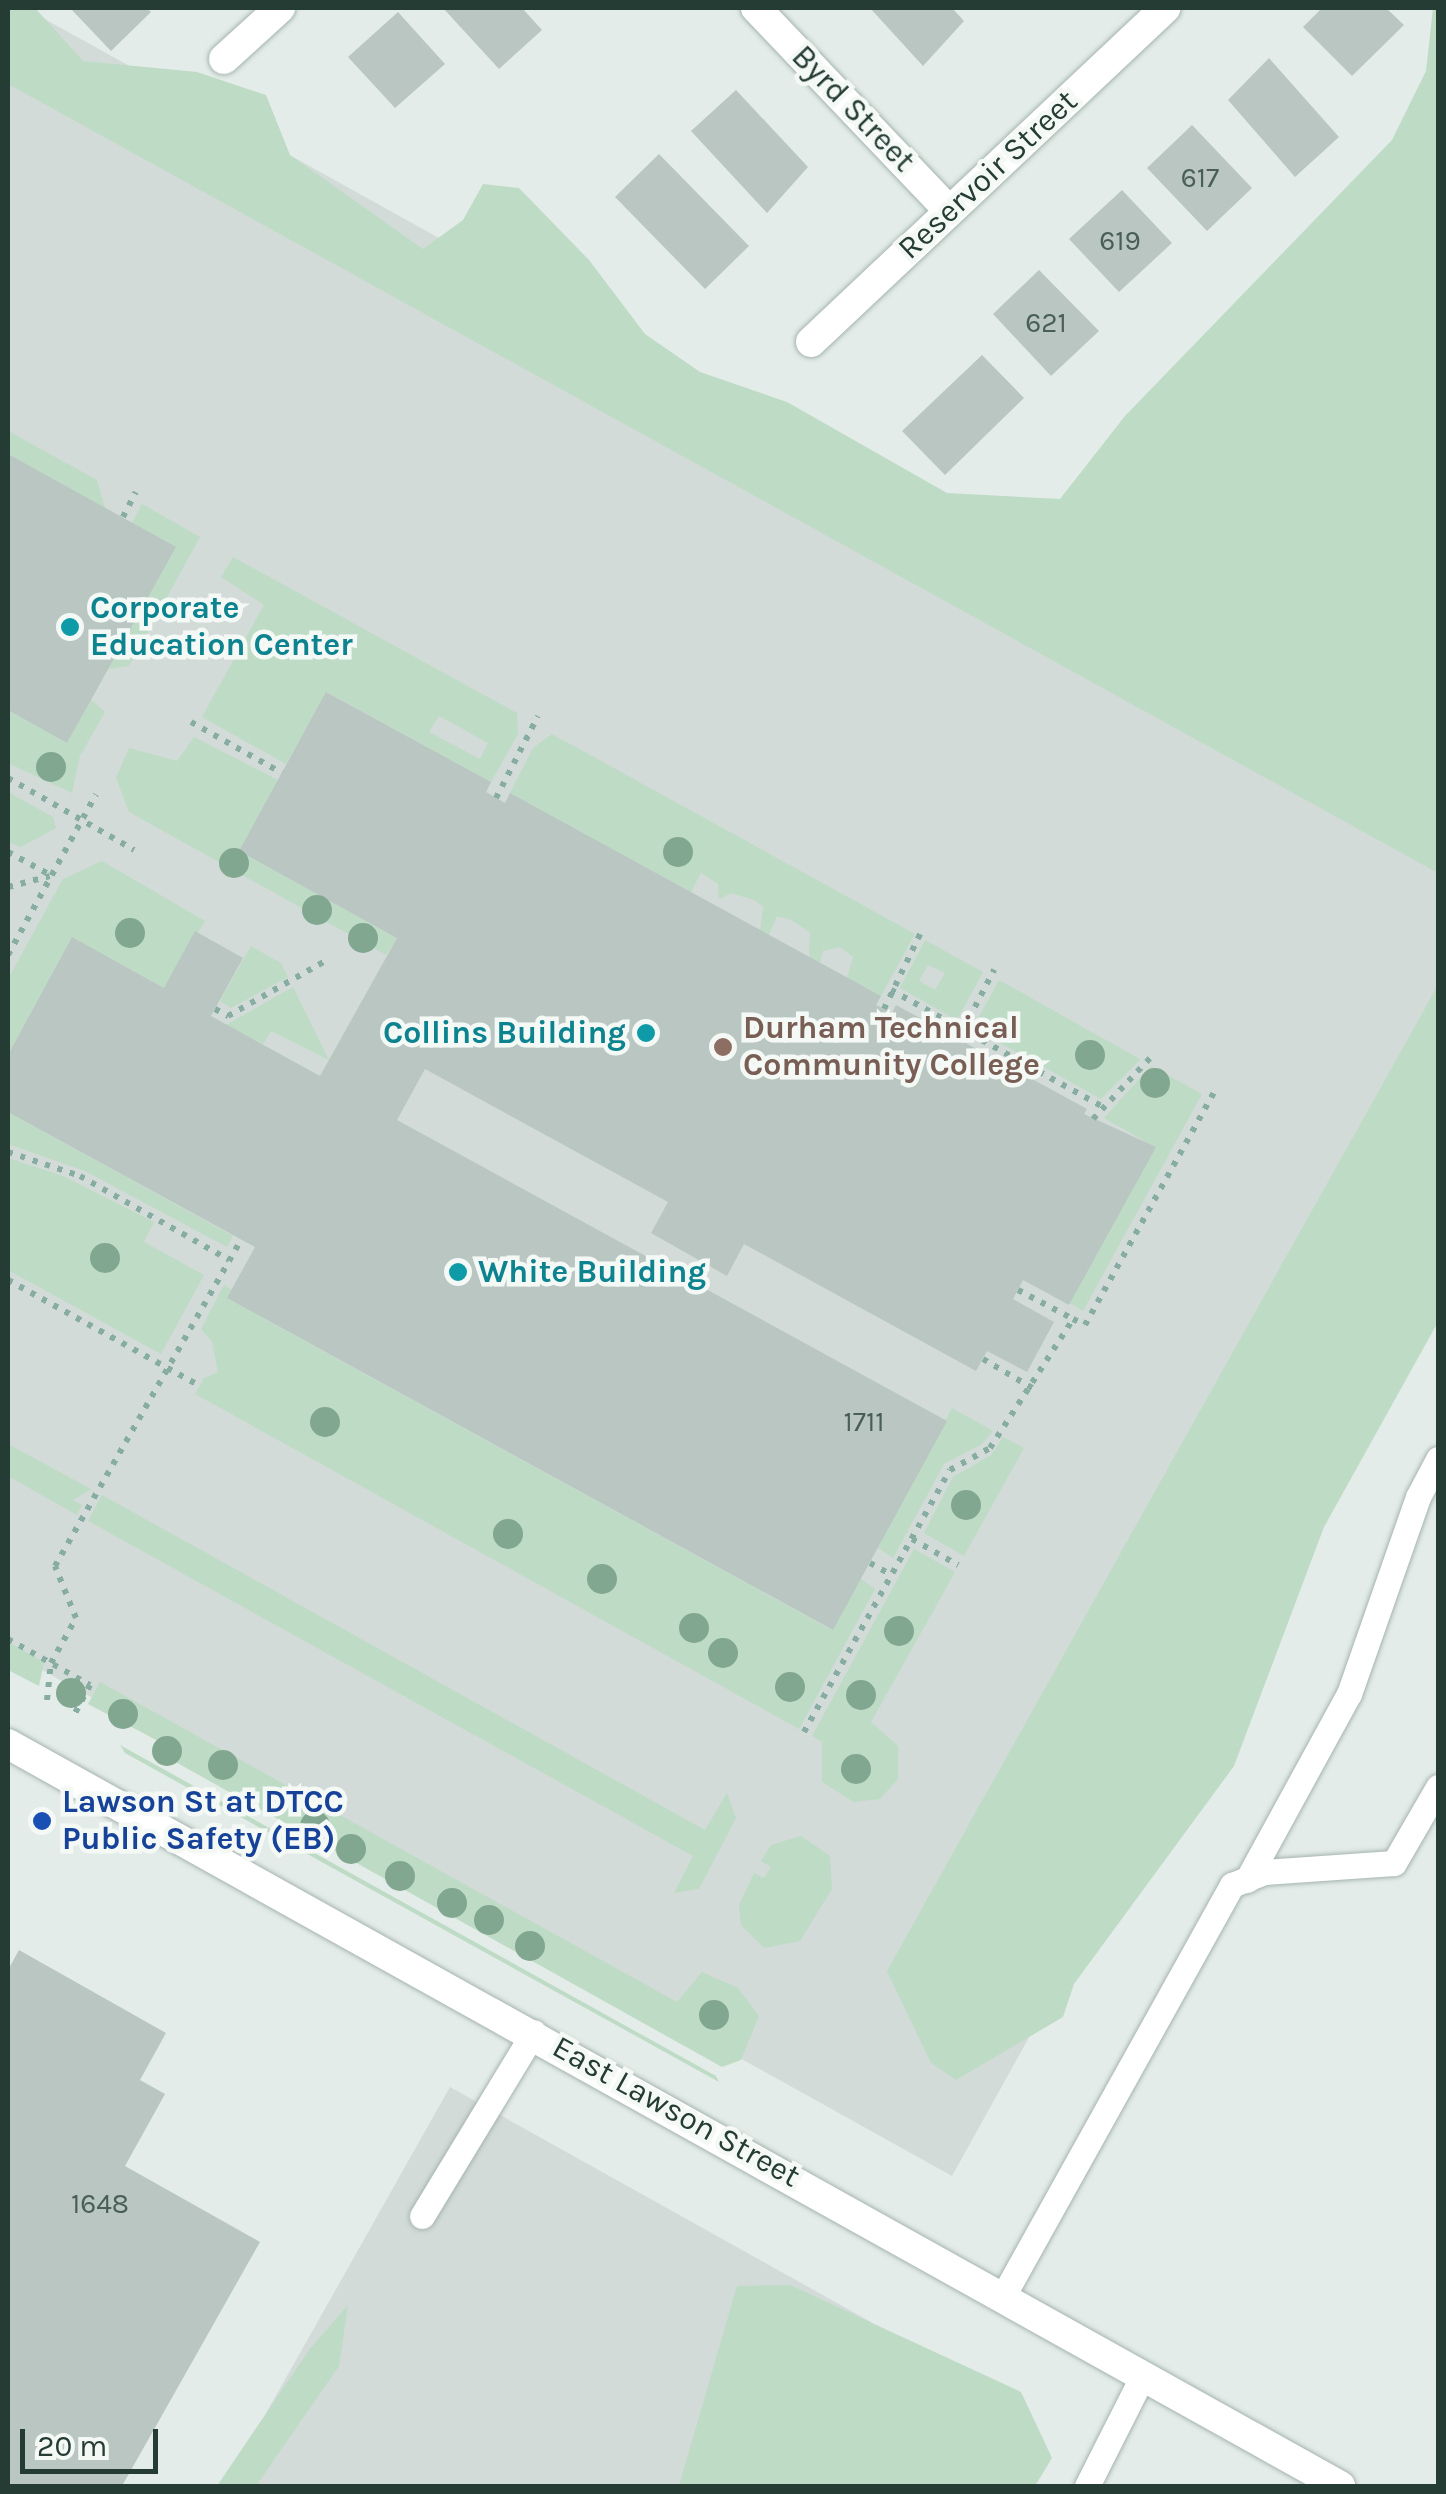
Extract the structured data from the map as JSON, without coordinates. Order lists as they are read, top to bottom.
{
  "streets": {
    "street": ["Byrd Street", "Reservoir Street", "East Lawson Street"]
  },
  "crossings": [
    ["Byrd Street", "Reservoir Street"]
  ],
  "places": [
    "Corporate Education Center",
    "Collins Building",
    "Durham Technical Community College",
    "White Building",
    "Lawson St at DTCC Public Safety (EB)"
  ],
  "house_numbers": [
    "617",
    "619",
    "621",
    "1711",
    "1648"
  ],
  "scale_bar": "20 m"
}
